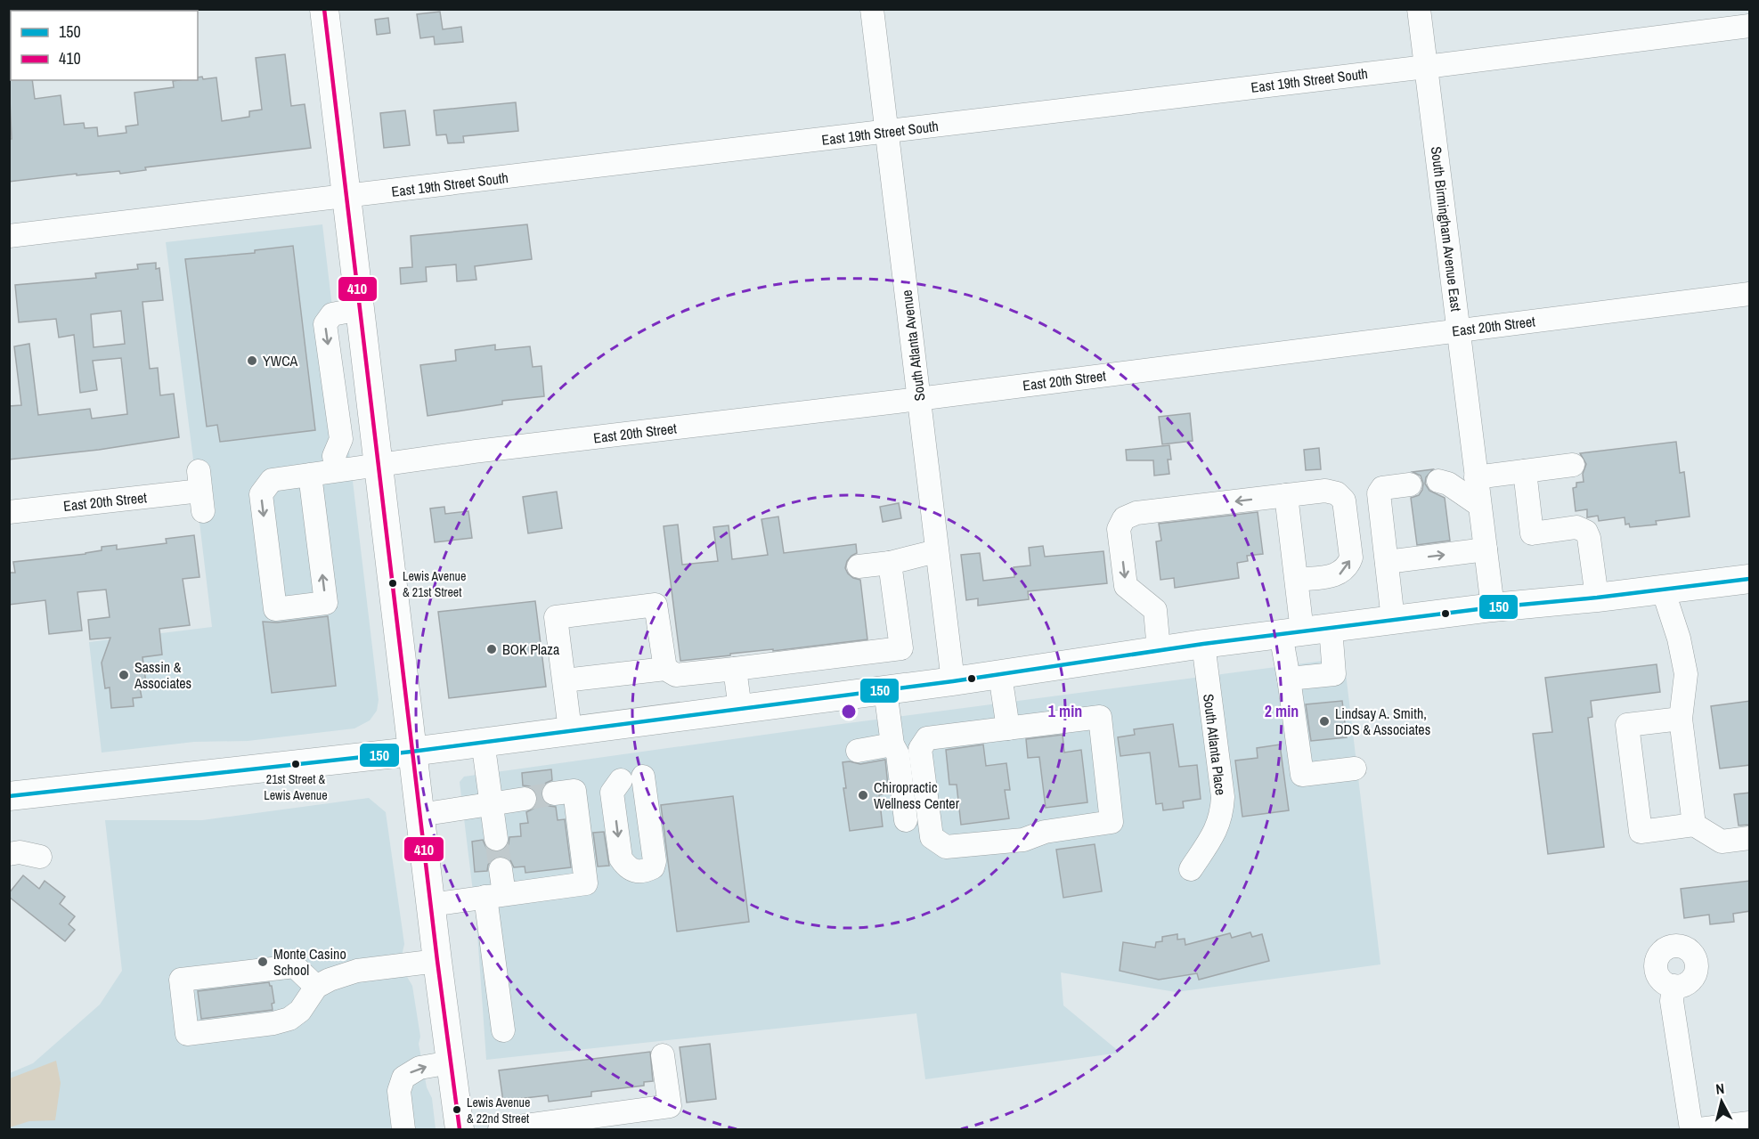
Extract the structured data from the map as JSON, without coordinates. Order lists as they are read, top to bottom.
{
  "streets": {
    "street": [
      "East 19th Street South",
      "South Birmingham Avenue East",
      "East 20th Street",
      "South Atlanta Avenue",
      "South Atlanta Place"
    ]
  },
  "crossings": [
    ["East 19th Street South", "South Birmingham Avenue East"],
    ["East 19th Street South", "South Atlanta Avenue"],
    ["South Birmingham Avenue East", "East 20th Street"],
    ["East 20th Street", "South Atlanta Avenue"]
  ],
  "places": [
    "YWCA",
    "Lewis Avenue & 21st Street",
    "BOK Plaza",
    "Sassin & Associates",
    "Lindsay A. Smith, DDS & Associates",
    "21st Street & Lewis Avenue",
    "Chiropractic Wellness Center",
    "Monte Casino School",
    "Lewis Avenue & 22nd Street"
  ],
  "lines": ["transit line 410", "transit line 150"],
  "legend": ["150", "410"],
  "north": "top",
  "rings": ["1 min", "2 min"]
}
